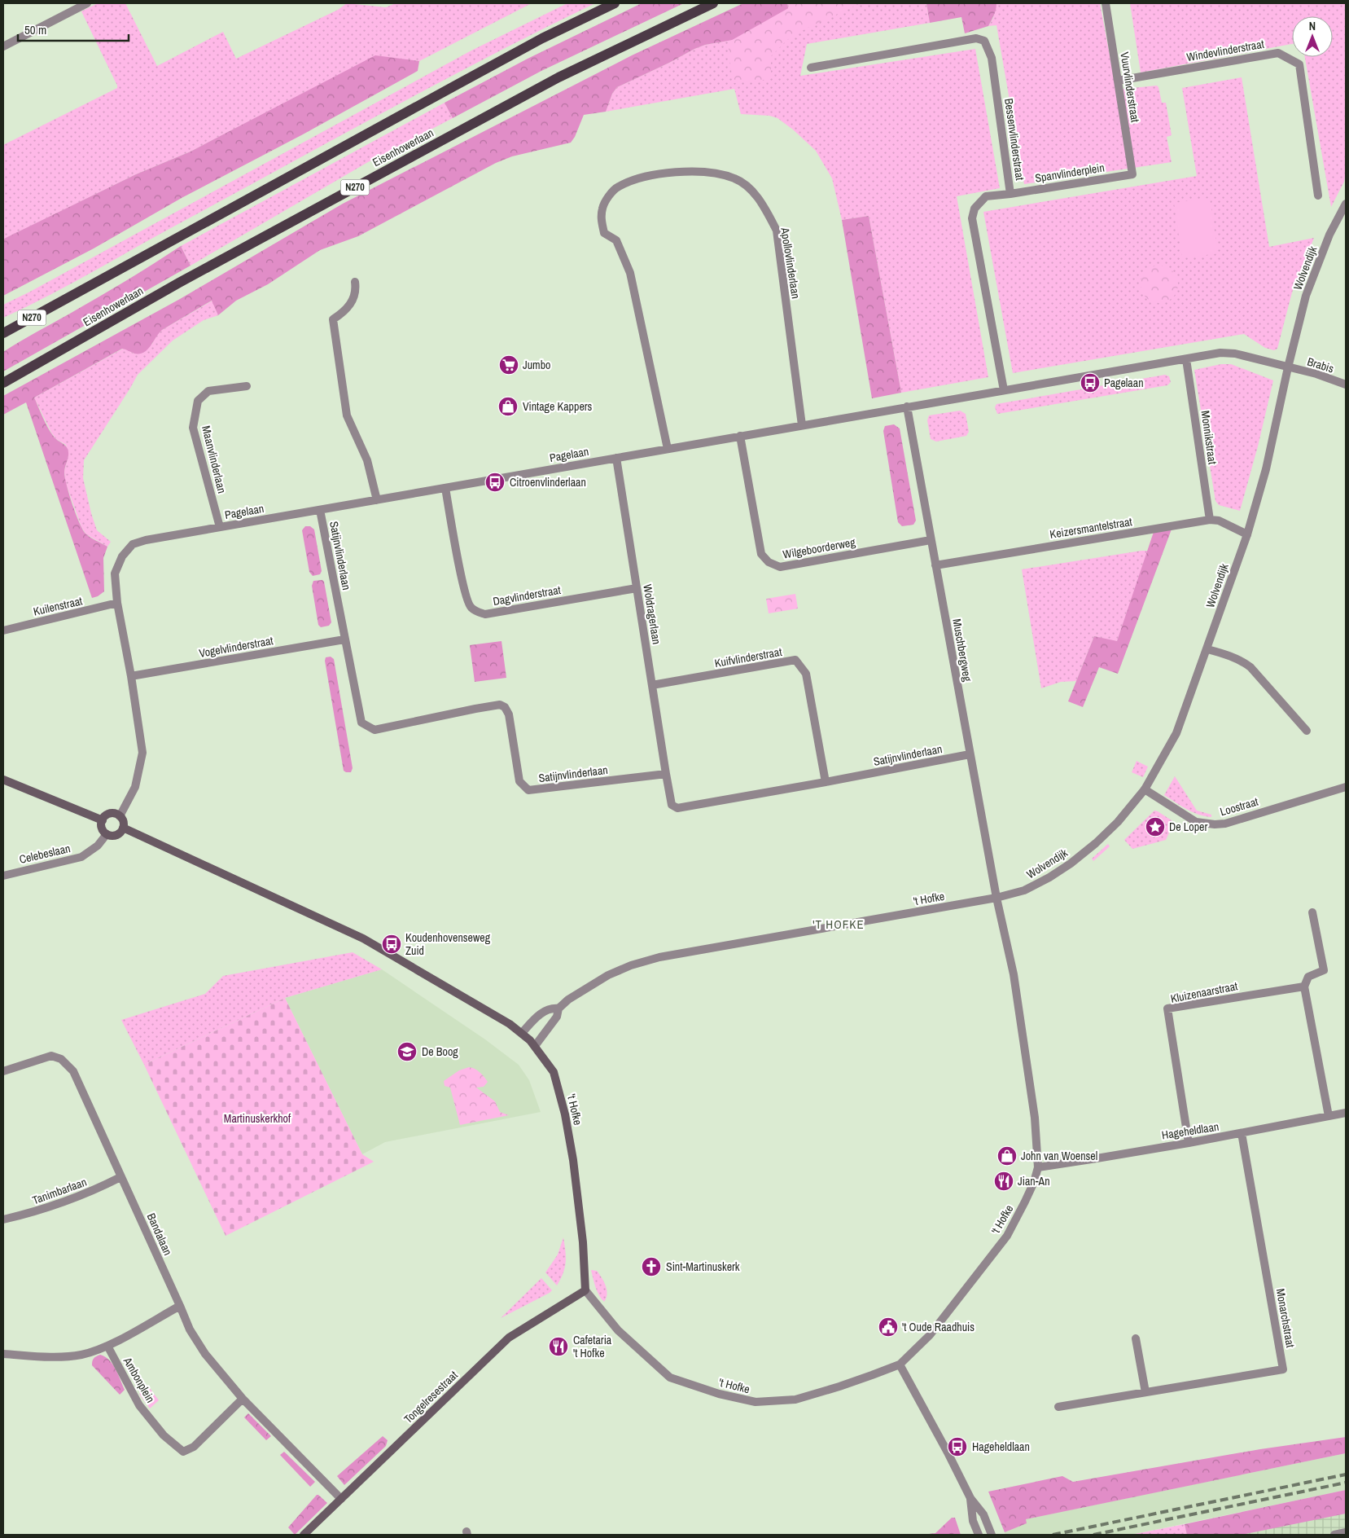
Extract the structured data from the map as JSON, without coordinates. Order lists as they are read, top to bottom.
{
  "streets": {
    "main road": [
      "Eisenhowerlaan",
      "N270",
      "'t Hofke",
      "Tongelresestraat"
    ],
    "street": [
      "Windevlinderstraat",
      "Vuurvlinderstraat",
      "Bessenvlinderstraat",
      "Spanvlinderplein",
      "Apollovlinderlaan",
      "Wolvendijk",
      "Brabis",
      "Monnikstraat",
      "Pagelaan",
      "Maanvlinderlaan",
      "Keizersmantelstraat",
      "Wilgeboorderweg",
      "Satijnvlinderlaan",
      "Dagvlinderstraat",
      "Kuilenstraat",
      "Woldragerlaan",
      "Vogelvlinderstraat",
      "Muschbergweg",
      "Kuifvlinderstraat",
      "Loostraat",
      "Celebeslaan",
      "Kluizenaarstraat",
      "Hageheldlaan",
      "Tanimbarlaan",
      "Bandalaan",
      "Monarchstraat",
      "Ambonplein"
    ]
  },
  "crossings": [
    ["Windevlinderstraat", "Vuurvlinderstraat"],
    ["Vuurvlinderstraat", "Spanvlinderplein"],
    ["Bessenvlinderstraat", "Spanvlinderplein"],
    ["Bessenvlinderstraat", "Pagelaan"],
    ["Apollovlinderlaan", "Pagelaan"],
    ["Wolvendijk", "Brabis"],
    ["Wolvendijk", "Pagelaan"],
    ["Wolvendijk", "Keizersmantelstraat"],
    ["Wolvendijk", "Muschbergweg"],
    ["Wolvendijk", "Loostraat"],
    ["Wolvendijk", "'t Hofke"],
    ["Brabis", "Pagelaan"],
    ["Monnikstraat", "Pagelaan"],
    ["Monnikstraat", "Keizersmantelstraat"],
    ["Pagelaan", "Maanvlinderlaan"],
    ["Pagelaan", "Wilgeboorderweg"],
    ["Pagelaan", "Satijnvlinderlaan"],
    ["Pagelaan", "Dagvlinderstraat"],
    ["Pagelaan", "Kuilenstraat"],
    ["Pagelaan", "Woldragerlaan"],
    ["Pagelaan", "Vogelvlinderstraat"],
    ["Pagelaan", "Muschbergweg"],
    ["Pagelaan", "Celebeslaan"],
    ["Keizersmantelstraat", "Muschbergweg"],
    ["Wilgeboorderweg", "Muschbergweg"],
    ["Satijnvlinderlaan", "Woldragerlaan"],
    ["Satijnvlinderlaan", "Vogelvlinderstraat"],
    ["Satijnvlinderlaan", "Muschbergweg"],
    ["Satijnvlinderlaan", "Kuifvlinderstraat"],
    ["Dagvlinderstraat", "Woldragerlaan"],
    ["Woldragerlaan", "Kuifvlinderstraat"],
    ["Muschbergweg", "'t Hofke"],
    ["'t Hofke", "Hageheldlaan"],
    ["'t Hofke", "Tongelresestraat"],
    ["Kluizenaarstraat", "Hageheldlaan"],
    ["Hageheldlaan", "Monarchstraat"],
    ["Tanimbarlaan", "Bandalaan"]
  ],
  "districts": ["'T HOFKE"],
  "parks": ["Martinuskerkhof"],
  "places": {
    "supermarket": ["Jumbo"],
    "bus stop": [
      "Pagelaan",
      "Citroenvlinderlaan",
      "Koudenhovenseweg Zuid",
      "Hageheldlaan"
    ],
    "shop": ["Vintage Kappers", "John van Woensel"],
    "place": ["De Loper"],
    "school or university": ["De Boog"],
    "restaurant": ["Jian-An", "Cafetaria 't Hofke"],
    "church": ["Sint-Martinuskerk"],
    "public building": ["'t Oude Raadhuis"]
  },
  "scale_bar": "50 m",
  "north": "top"
}
